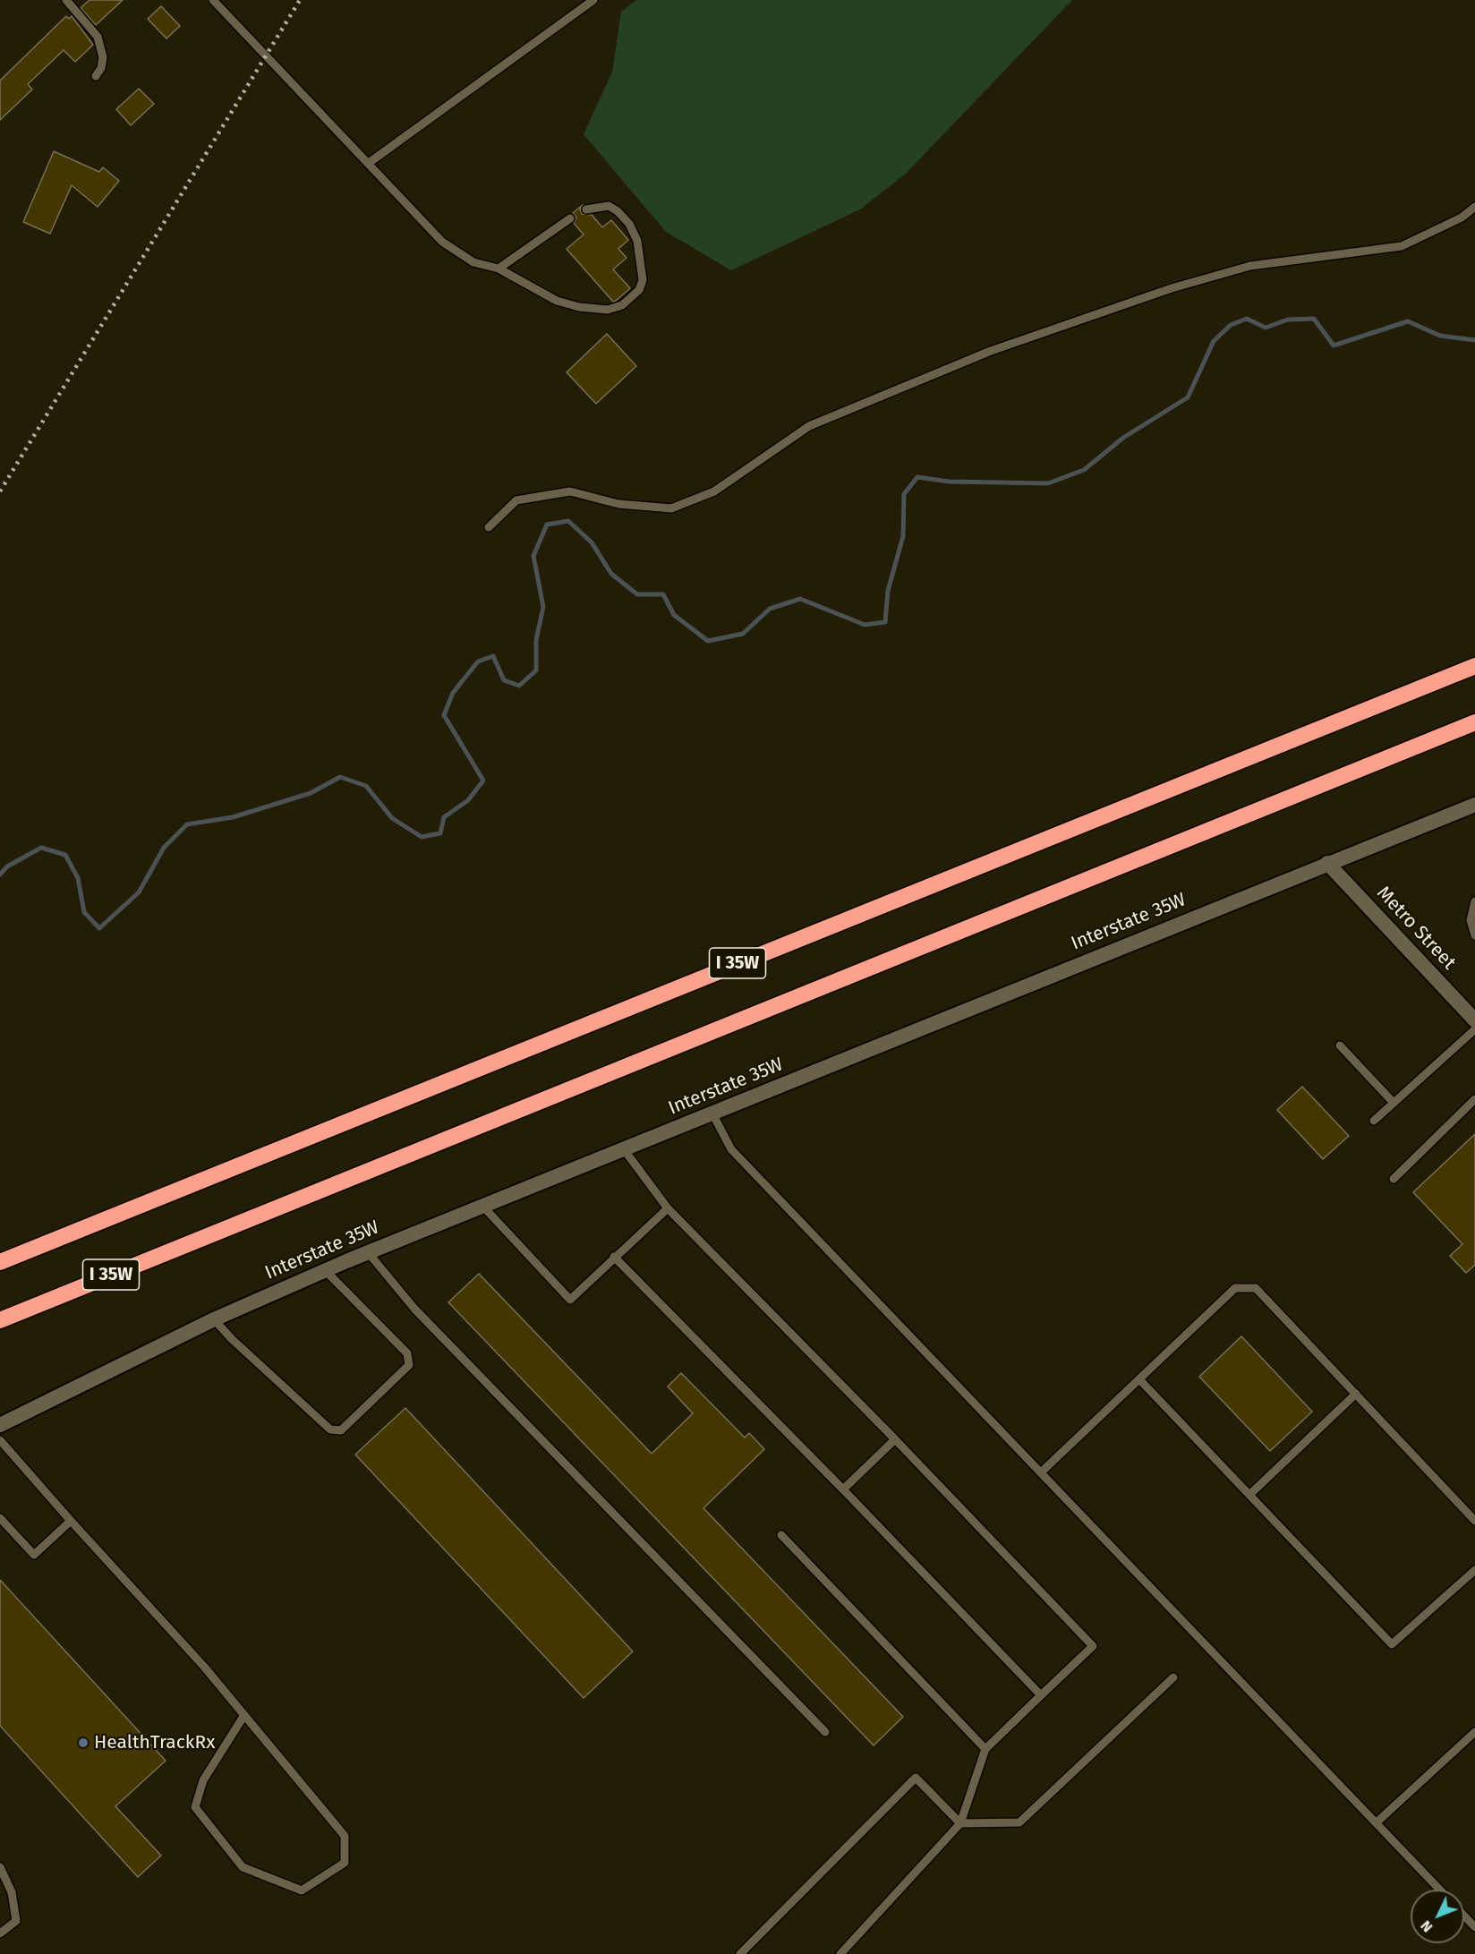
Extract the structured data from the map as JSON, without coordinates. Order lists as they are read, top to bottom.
{
  "streets": {
    "highway": ["I 35W"],
    "street": ["Interstate 35W", "Metro Street"]
  },
  "crossings": [
    ["Interstate 35W", "Metro Street"]
  ],
  "places": ["HealthTrackRx"],
  "north": "bottom left"
}
